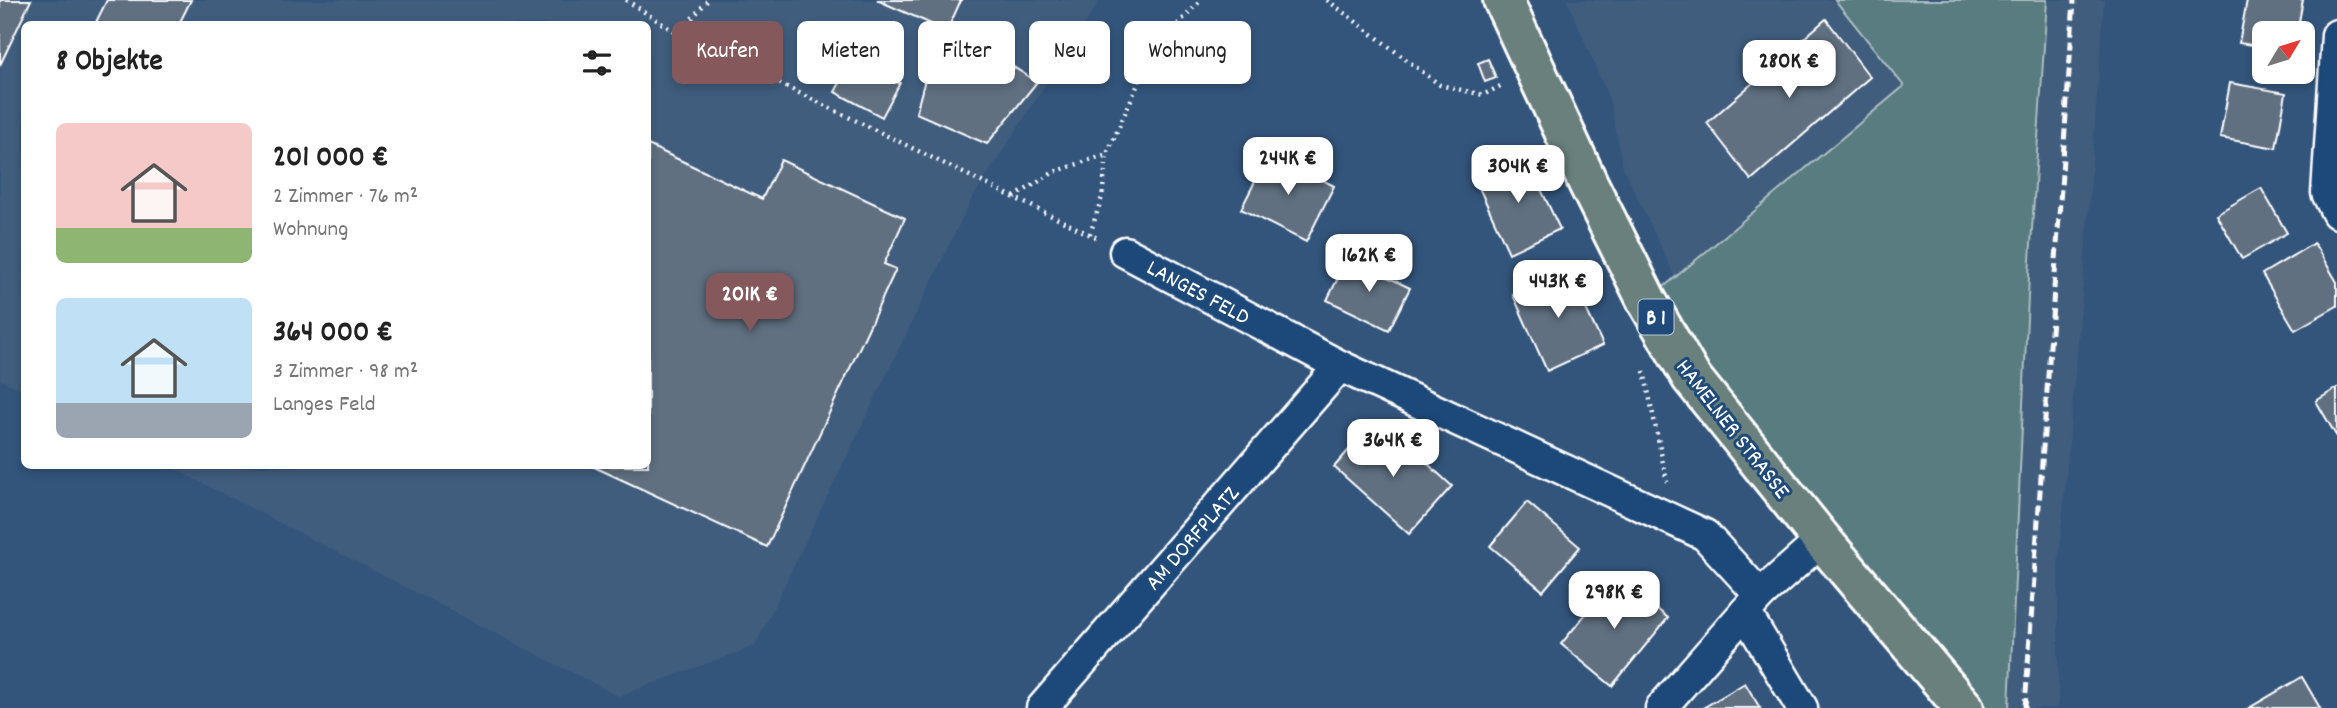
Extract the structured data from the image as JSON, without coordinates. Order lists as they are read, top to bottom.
{
  "streets": {
    "main road": ["B 1", "HAMELNER STRASSE"],
    "street": ["LANGES FELD", "AM DORFPLATZ"]
  },
  "crossings": [
    ["LANGES FELD", "AM DORFPLATZ"]
  ],
  "north": "top right",
  "page": {
    "chip": [
      "Kaufen",
      "Mieten",
      "Filter",
      "Neu",
      "Wohnung"
    ],
    "heading": "8 Objekte",
    "price": [
      "280K €",
      "244K €",
      "304K €",
      "162K €",
      "443K €",
      "201K €",
      "364K €",
      "298K €"
    ],
    "list": [
      {
        "name": "201 000 €",
        "note": "2 Zimmer · 76 m² · Wohnung"
      },
      {
        "name": "364 000 €",
        "note": "3 Zimmer · 98 m² · Langes Feld"
      }
    ]
  }
}
